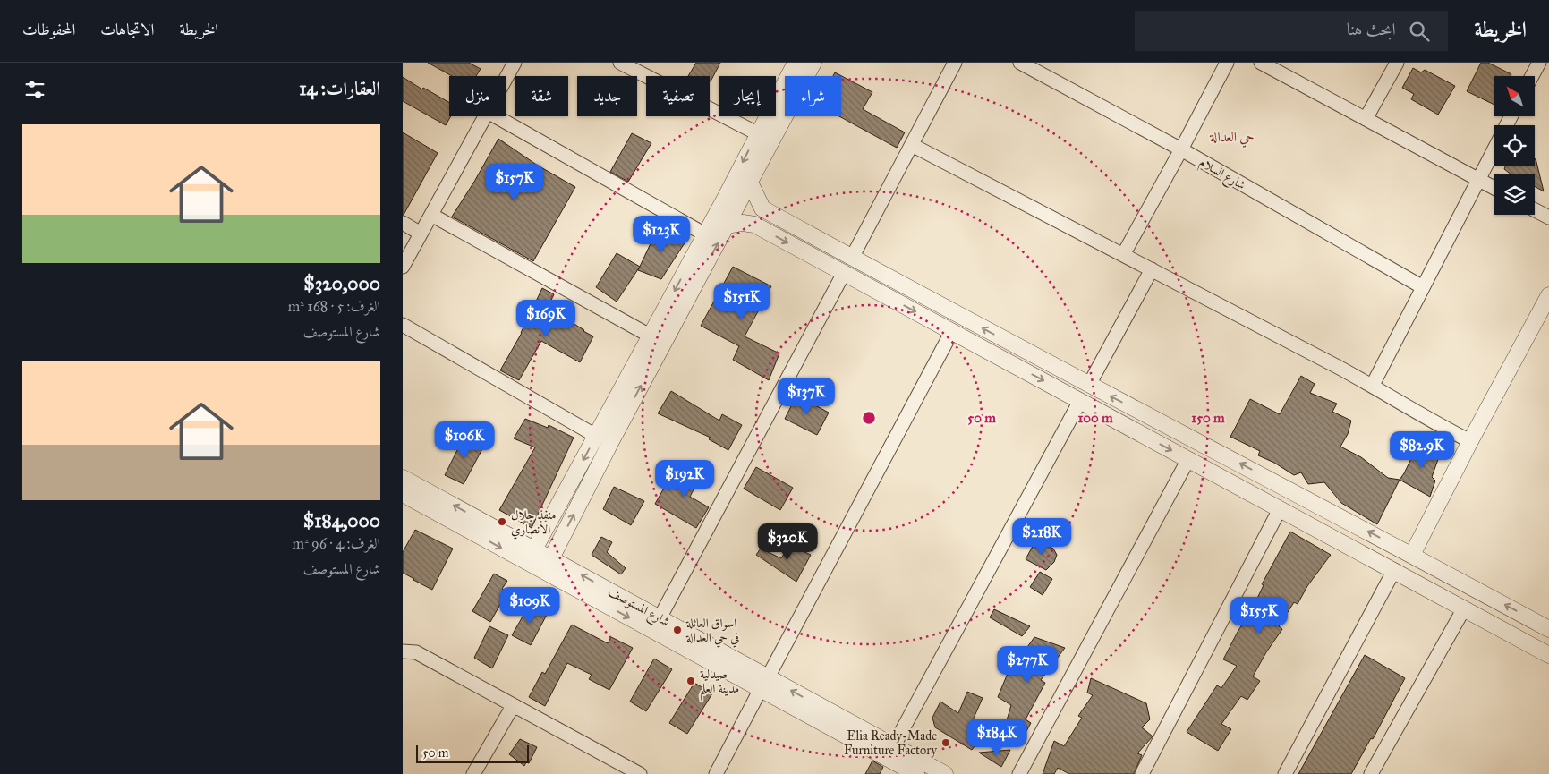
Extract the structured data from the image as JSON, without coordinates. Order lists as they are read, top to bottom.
{
  "streets": {
    "street": ["شارع السلام", "شارع المستوصف"]
  },
  "districts": ["حي العدالة"],
  "places": [
    "منفذ جلال الأنصاري",
    "اسواق العائلة في حي العدالة",
    "صيدلية مدينة العلم",
    "Elia Ready-Made Furniture Factory"
  ],
  "scale_bar": "50 m",
  "north": "top left",
  "page": {
    "header": "الخريطة",
    "search": "ابحث هنا",
    "nav": ["الخريطة", "الاتجاهات", "المحفوظات"],
    "heading": "العقارات: 14",
    "chip": [
      "شراء",
      "إيجار",
      "تصفية",
      "جديد",
      "شقة",
      "منزل"
    ],
    "list": [
      {
        "name": "$320,000",
        "note": "الغرف: 5 · 168 m² · شارع المستوصف"
      },
      {
        "name": "$184,000",
        "note": "الغرف: 4 · 96 m² · شارع المستوصف"
      }
    ],
    "price": [
      "$157K",
      "$123K",
      "$151K",
      "$169K",
      "$137K",
      "$106K",
      "$82.9K",
      "$192K",
      "$218K",
      "$320K",
      "$109K",
      "$155K",
      "$277K",
      "$184K"
    ],
    "scale": "50 m"
  },
  "rings": ["50 m", "100 m", "150 m"]
}
